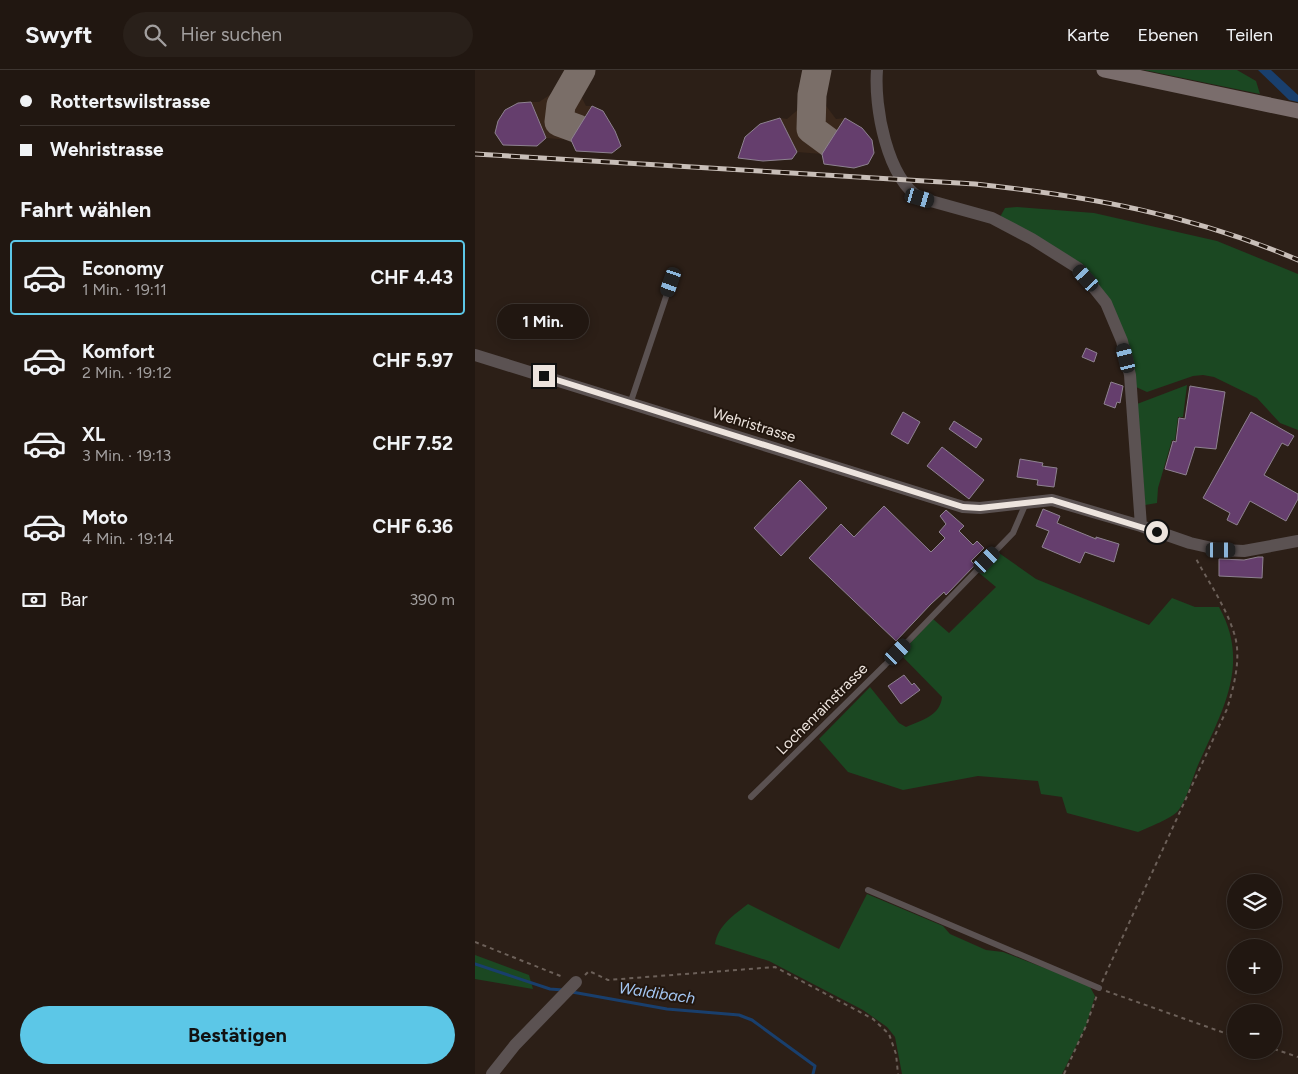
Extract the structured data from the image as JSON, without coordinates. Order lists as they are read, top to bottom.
{
  "streets": {
    "street": ["Wehristrasse"],
    "lane": ["Lochenrainstrasse"]
  },
  "crossings": [
    ["Wehristrasse", "Lochenrainstrasse"]
  ],
  "water": ["Waldibach"],
  "page": {
    "header": "Swyft",
    "search": "Hier suchen",
    "nav": ["Karte", "Ebenen", "Teilen"],
    "banner": ["Rottertswilstrasse", "Wehristrasse"],
    "heading": "Fahrt wählen",
    "list": [
      {
        "name": "Economy",
        "note": "1 Min. · 19:11",
        "value": "CHF 4.43"
      },
      {
        "name": "Komfort",
        "note": "2 Min. · 19:12",
        "value": "CHF 5.97"
      },
      {
        "name": "XL",
        "note": "3 Min. · 19:13",
        "value": "CHF 7.52"
      },
      {
        "name": "Moto",
        "note": "4 Min. · 19:14",
        "value": "CHF 6.36"
      }
    ],
    "bubble": "1 Min.",
    "pay": ["Bar", "390 m"],
    "map_buttons": ["+", "−"],
    "buttons": "Bestätigen"
  }
}
